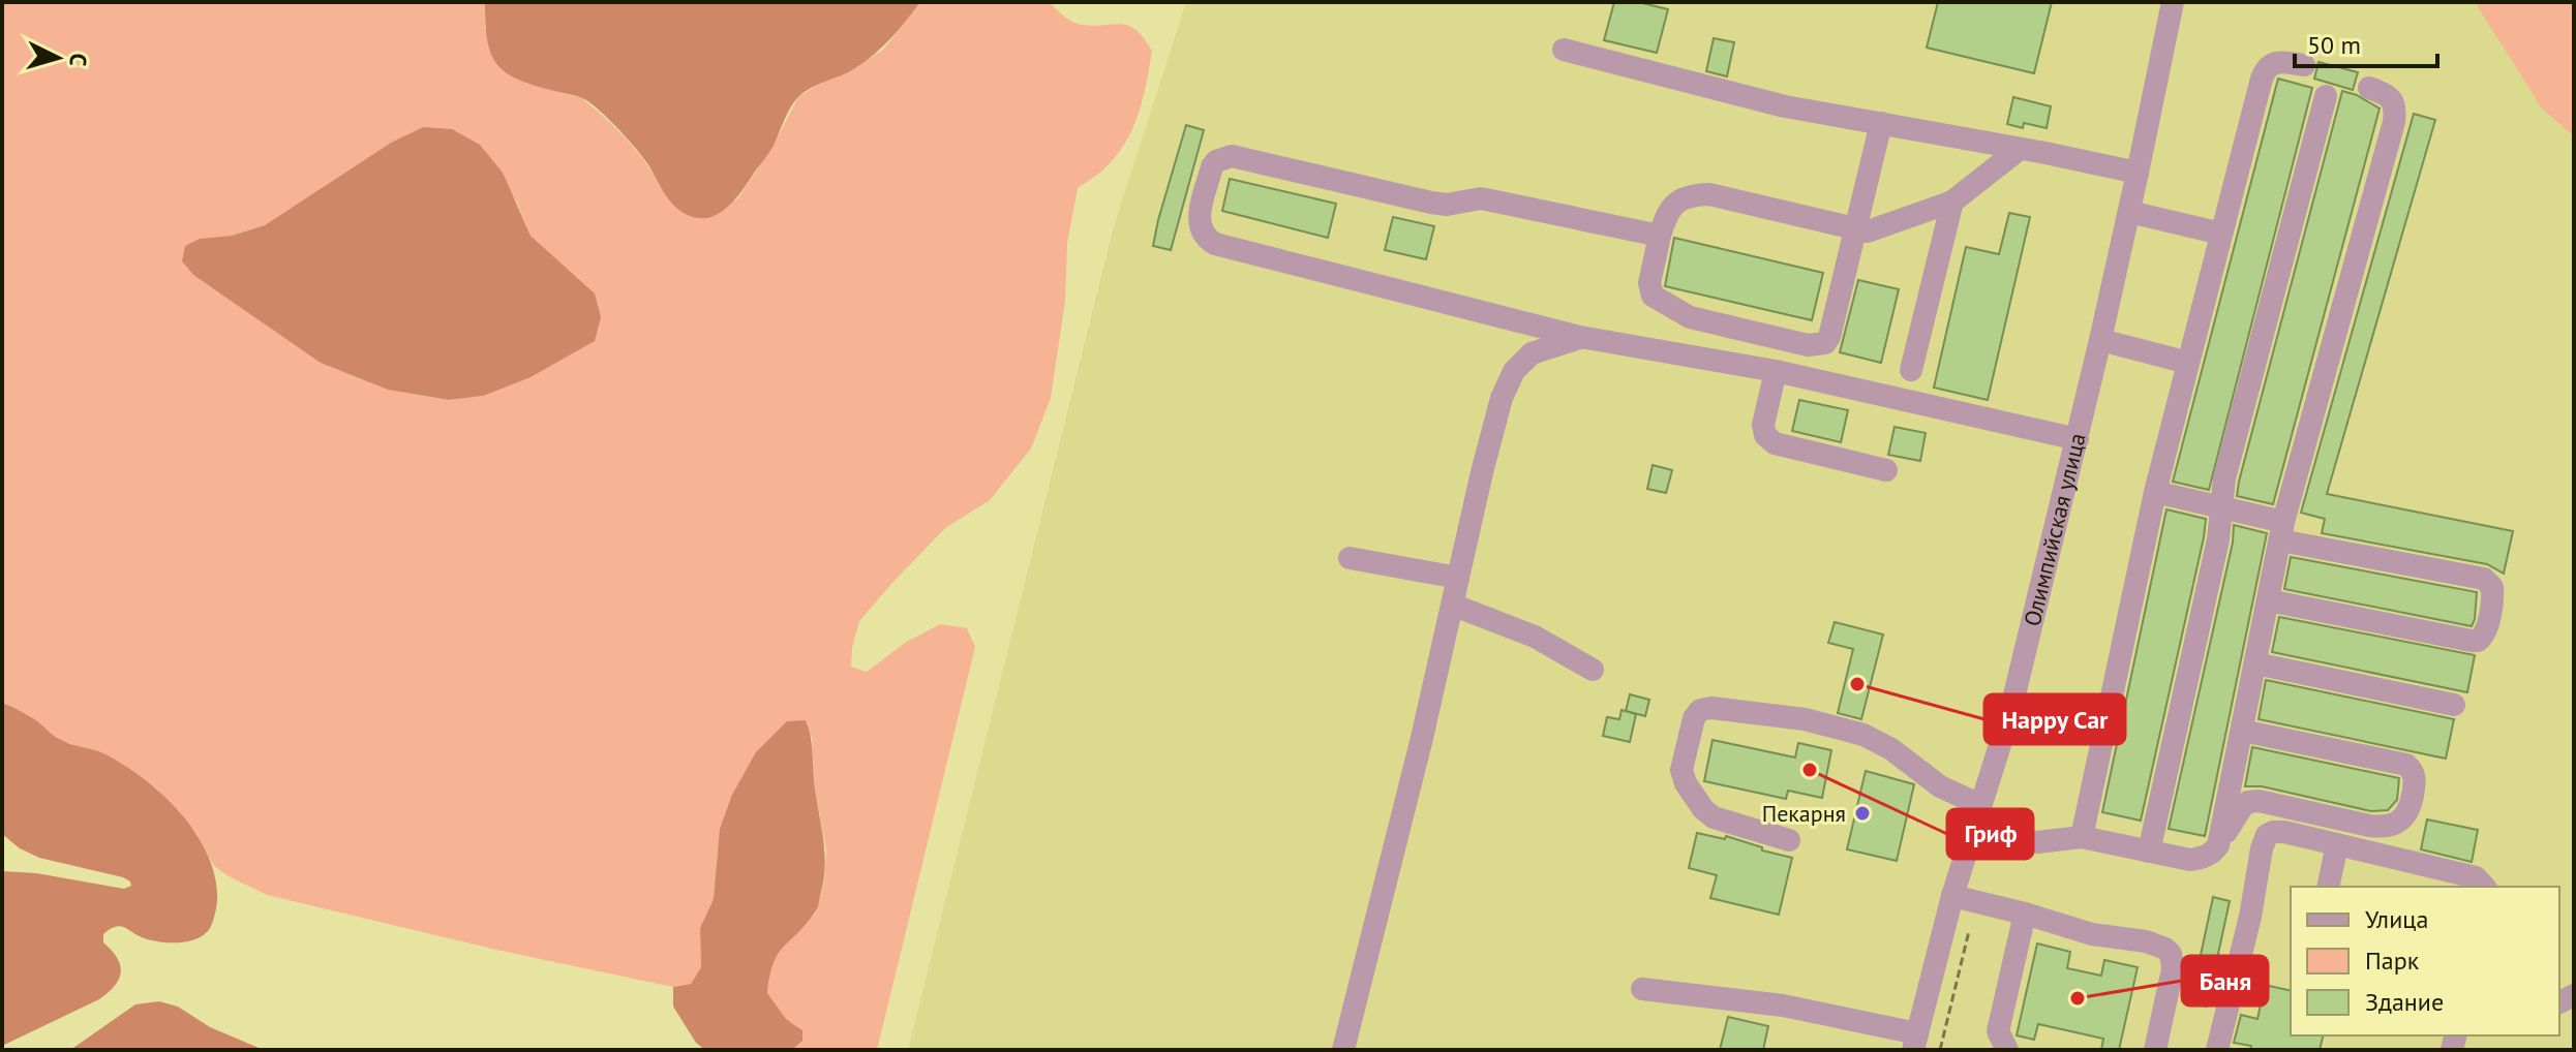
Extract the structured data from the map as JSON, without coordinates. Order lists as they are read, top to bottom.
{
  "streets": {
    "street": ["Олимпийская улица"]
  },
  "places": [
    "Happy Car",
    "Гриф",
    "Пекарня",
    "Баня"
  ],
  "legend": ["Улица", "Парк", "Здание"],
  "scale_bar": "50 m",
  "north": "right"
}
